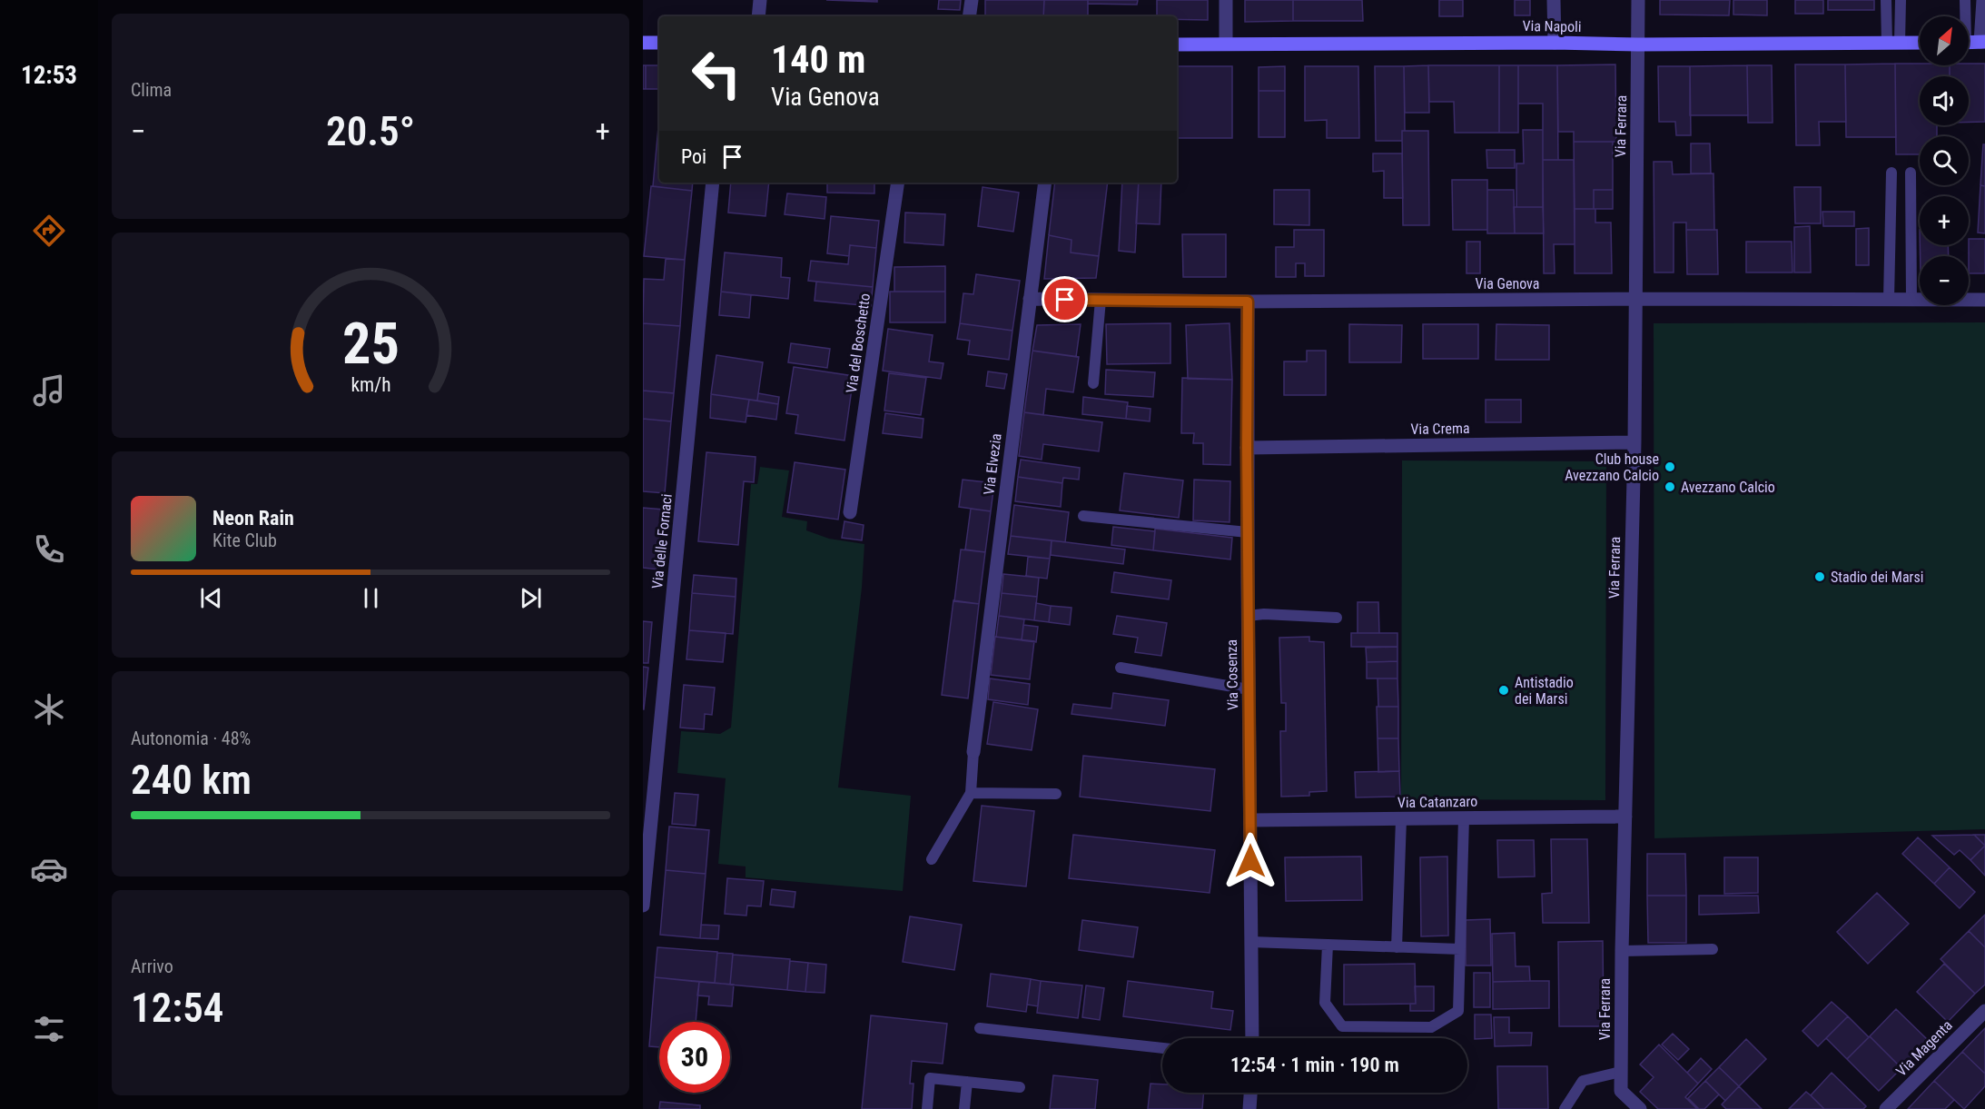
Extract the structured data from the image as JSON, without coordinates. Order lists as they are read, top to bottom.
{
  "streets": {
    "main road": ["Via Napoli"],
    "street": [
      "Via Ferrara",
      "Via Genova",
      "Via del Boschetto",
      "Via Crema",
      "Via Elvezia",
      "Via delle Fornaci",
      "Via Cosenza",
      "Via Catanzaro",
      "Via Magenta"
    ]
  },
  "crossings": [
    ["Via Napoli", "Via Ferrara"],
    ["Via Ferrara", "Via Genova"],
    ["Via Ferrara", "Via Crema"],
    ["Via Ferrara", "Via Catanzaro"],
    ["Via Genova", "Via Elvezia"],
    ["Via Genova", "Via Cosenza"],
    ["Via Crema", "Via Cosenza"],
    ["Via Cosenza", "Via Catanzaro"]
  ],
  "places": [
    "Club house Avezzano Calcio",
    "Avezzano Calcio",
    "Stadio dei Marsi",
    "Antistadio dei Marsi"
  ],
  "north": "top right",
  "page": {
    "tabs": "12:53",
    "tile": [
      "Clima",
      ["Autonomia · 48%", "240 km"],
      ["Arrivo", "12:54"]
    ],
    "map_buttons": ["+", "−"],
    "turn": ["140 m", "Via Genova"],
    "heat": ["−", "20.5°", "+"],
    "then": "Poi",
    "song": ["Neon Rain", "Kite Club"],
    "limit": "30",
    "trip": "12:54 · 1 min · 190 m",
    "gauge": ["25", "km/h"]
  }
}
